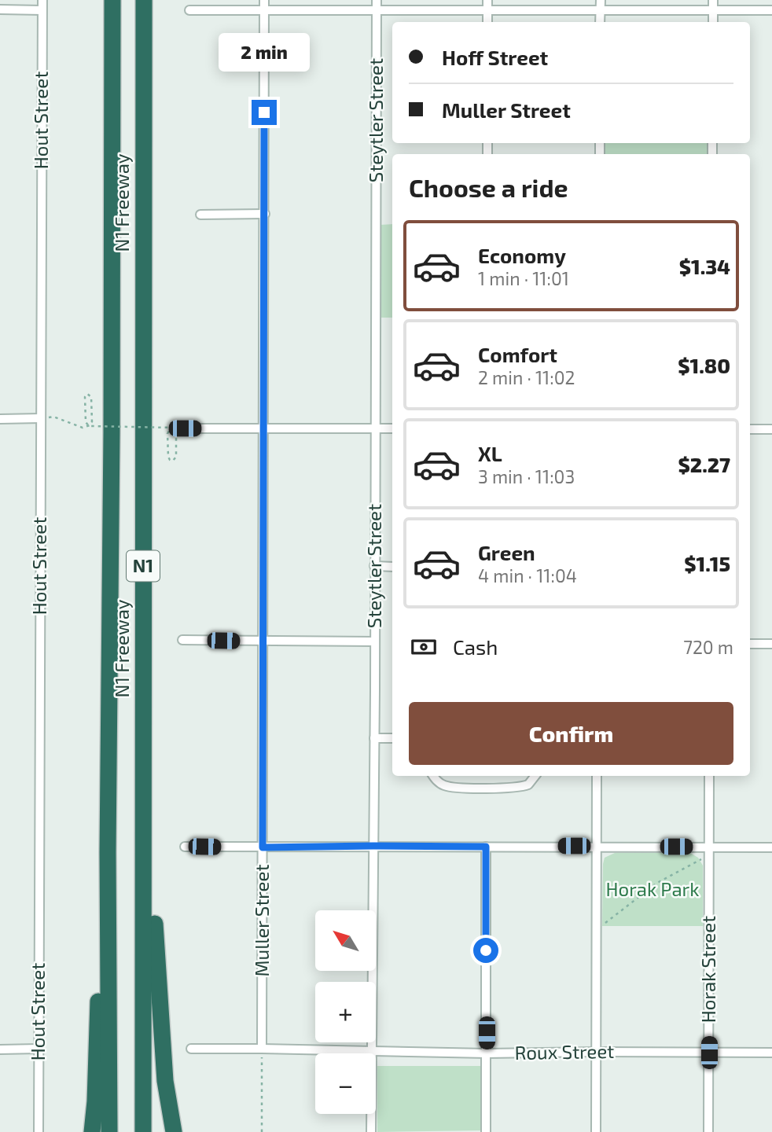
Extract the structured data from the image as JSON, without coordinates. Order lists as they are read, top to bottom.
{
  "streets": {
    "highway": ["N1 Freeway", "N1"],
    "street": [
      "Hout Street",
      "Steytler Street",
      "Muller Street",
      "Horak Street",
      "Roux Street"
    ]
  },
  "crossings": [
    ["Steytler Street", "Roux Street"],
    ["Muller Street", "Roux Street"],
    ["Horak Street", "Roux Street"]
  ],
  "parks": ["Horak Park"],
  "north": "top left",
  "page": {
    "banner": ["Hoff Street", "Muller Street"],
    "bubble": "2 min",
    "heading": "Choose a ride",
    "list": [
      {
        "name": "Economy",
        "note": "1 min · 11:01",
        "value": "$1.34"
      },
      {
        "name": "Comfort",
        "note": "2 min · 11:02",
        "value": "$1.80"
      },
      {
        "name": "XL",
        "note": "3 min · 11:03",
        "value": "$2.27"
      },
      {
        "name": "Green",
        "note": "4 min · 11:04",
        "value": "$1.15"
      }
    ],
    "pay": ["Cash", "720 m"],
    "buttons": "Confirm",
    "map_buttons": ["+", "−"]
  }
}
